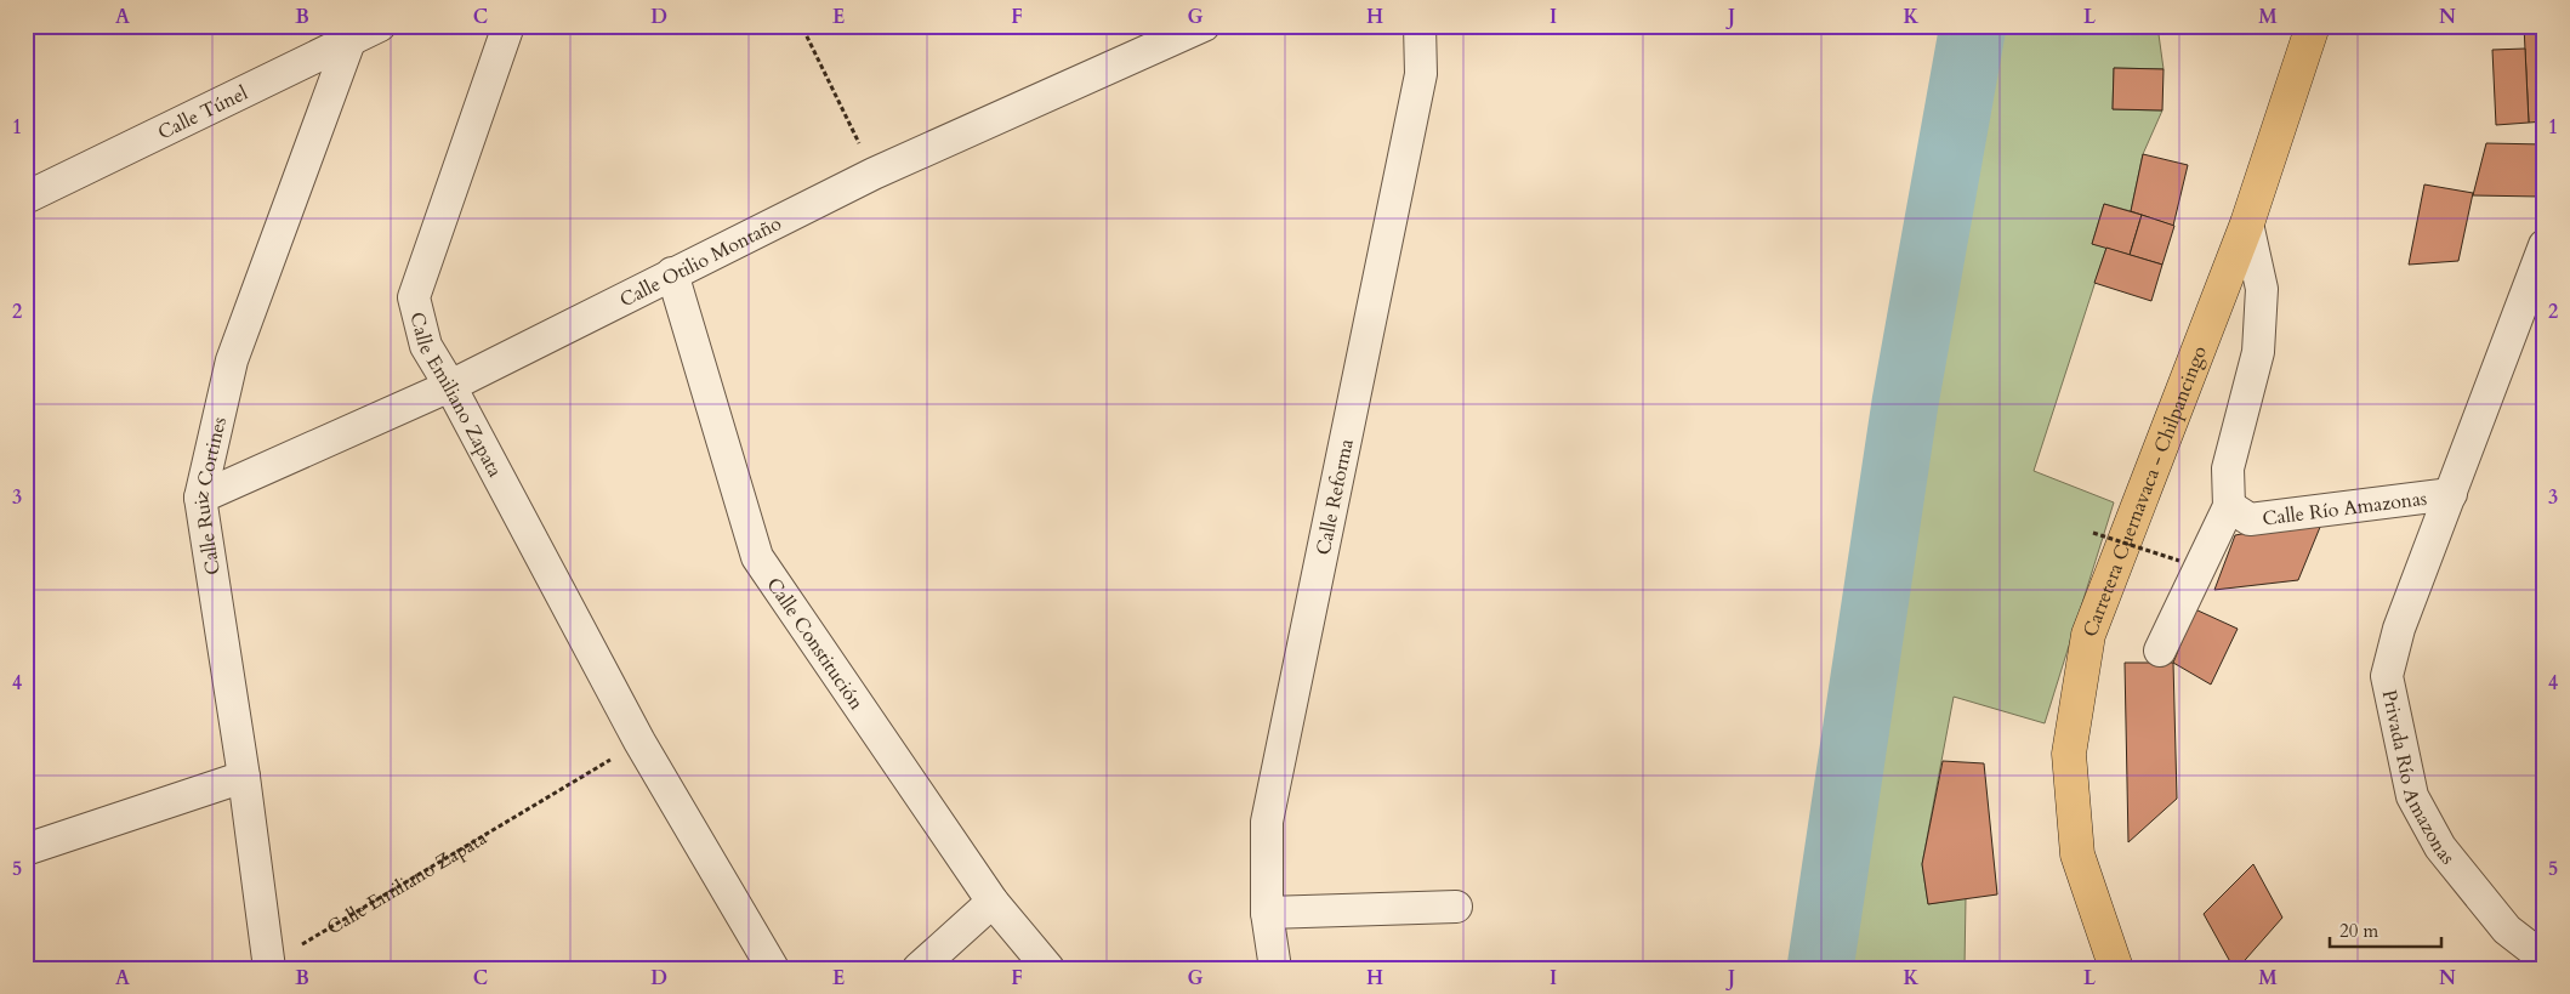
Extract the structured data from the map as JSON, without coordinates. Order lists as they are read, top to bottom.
{
  "streets": {
    "main road": ["Carretera Cuernavaca - Chilpancingo"],
    "street": [
      "Calle Túnel",
      "Calle Otilio Montaño",
      "Calle Emiliano Zapata",
      "Calle Ruiz Cortines",
      "Calle Reforma",
      "Calle Río Amazonas",
      "Calle Constitución",
      "Privada Río Amazonas"
    ]
  },
  "crossings": [
    ["Calle Túnel", "Calle Ruiz Cortines"],
    ["Calle Otilio Montaño", "Calle Emiliano Zapata"],
    ["Calle Otilio Montaño", "Calle Ruiz Cortines"],
    ["Calle Otilio Montaño", "Calle Constitución"],
    ["Calle Emiliano Zapata", "Calle Ruiz Cortines"],
    ["Calle Río Amazonas", "Privada Río Amazonas"]
  ],
  "scale_bar": "20 m",
  "grid": {
    "columns": [
      "A",
      "B",
      "C",
      "D",
      "E",
      "F",
      "G",
      "H",
      "I",
      "J",
      "K",
      "L",
      "M",
      "N"
    ],
    "rows": [
      "1",
      "2",
      "3",
      "4",
      "5"
    ]
  }
}
